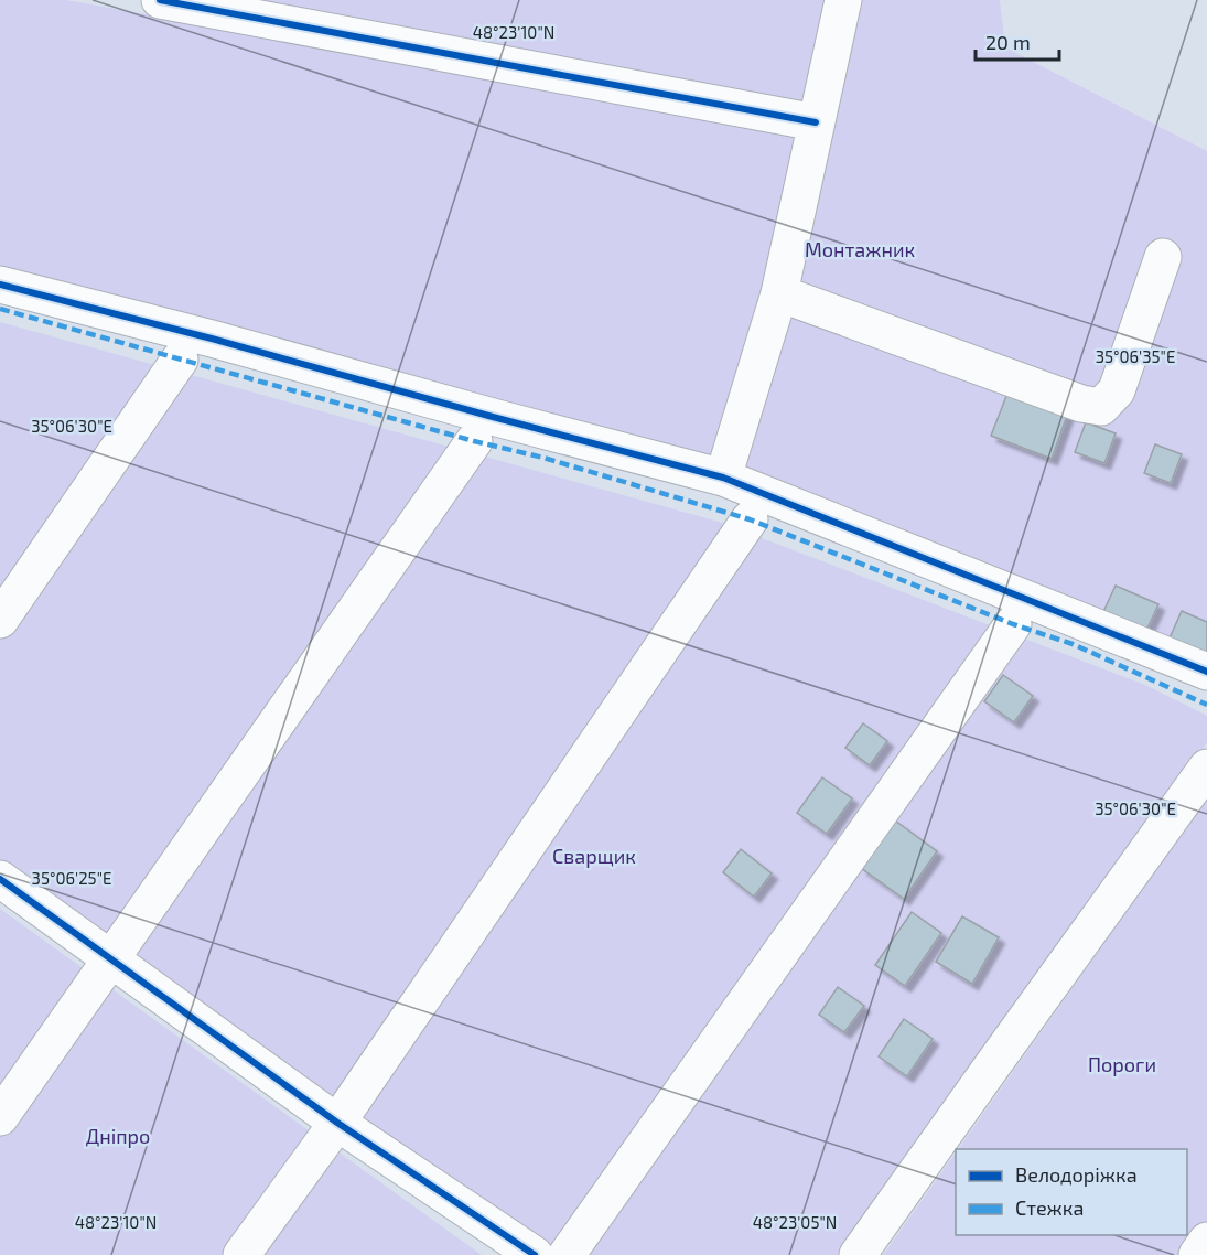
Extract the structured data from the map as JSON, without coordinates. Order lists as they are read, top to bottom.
{
  "parks": [
    "Монтажник",
    "Сварщик",
    "Пороги",
    "Дніпро"
  ],
  "legend": ["Велодоріжка", "Стежка"],
  "scale_bar": "20 m",
  "coordinates": [
    "48°23'10\"N",
    "35°06'35\"E",
    "35°06'30\"E",
    "35°06'25\"E",
    "48°23'05\"N"
  ]
}
